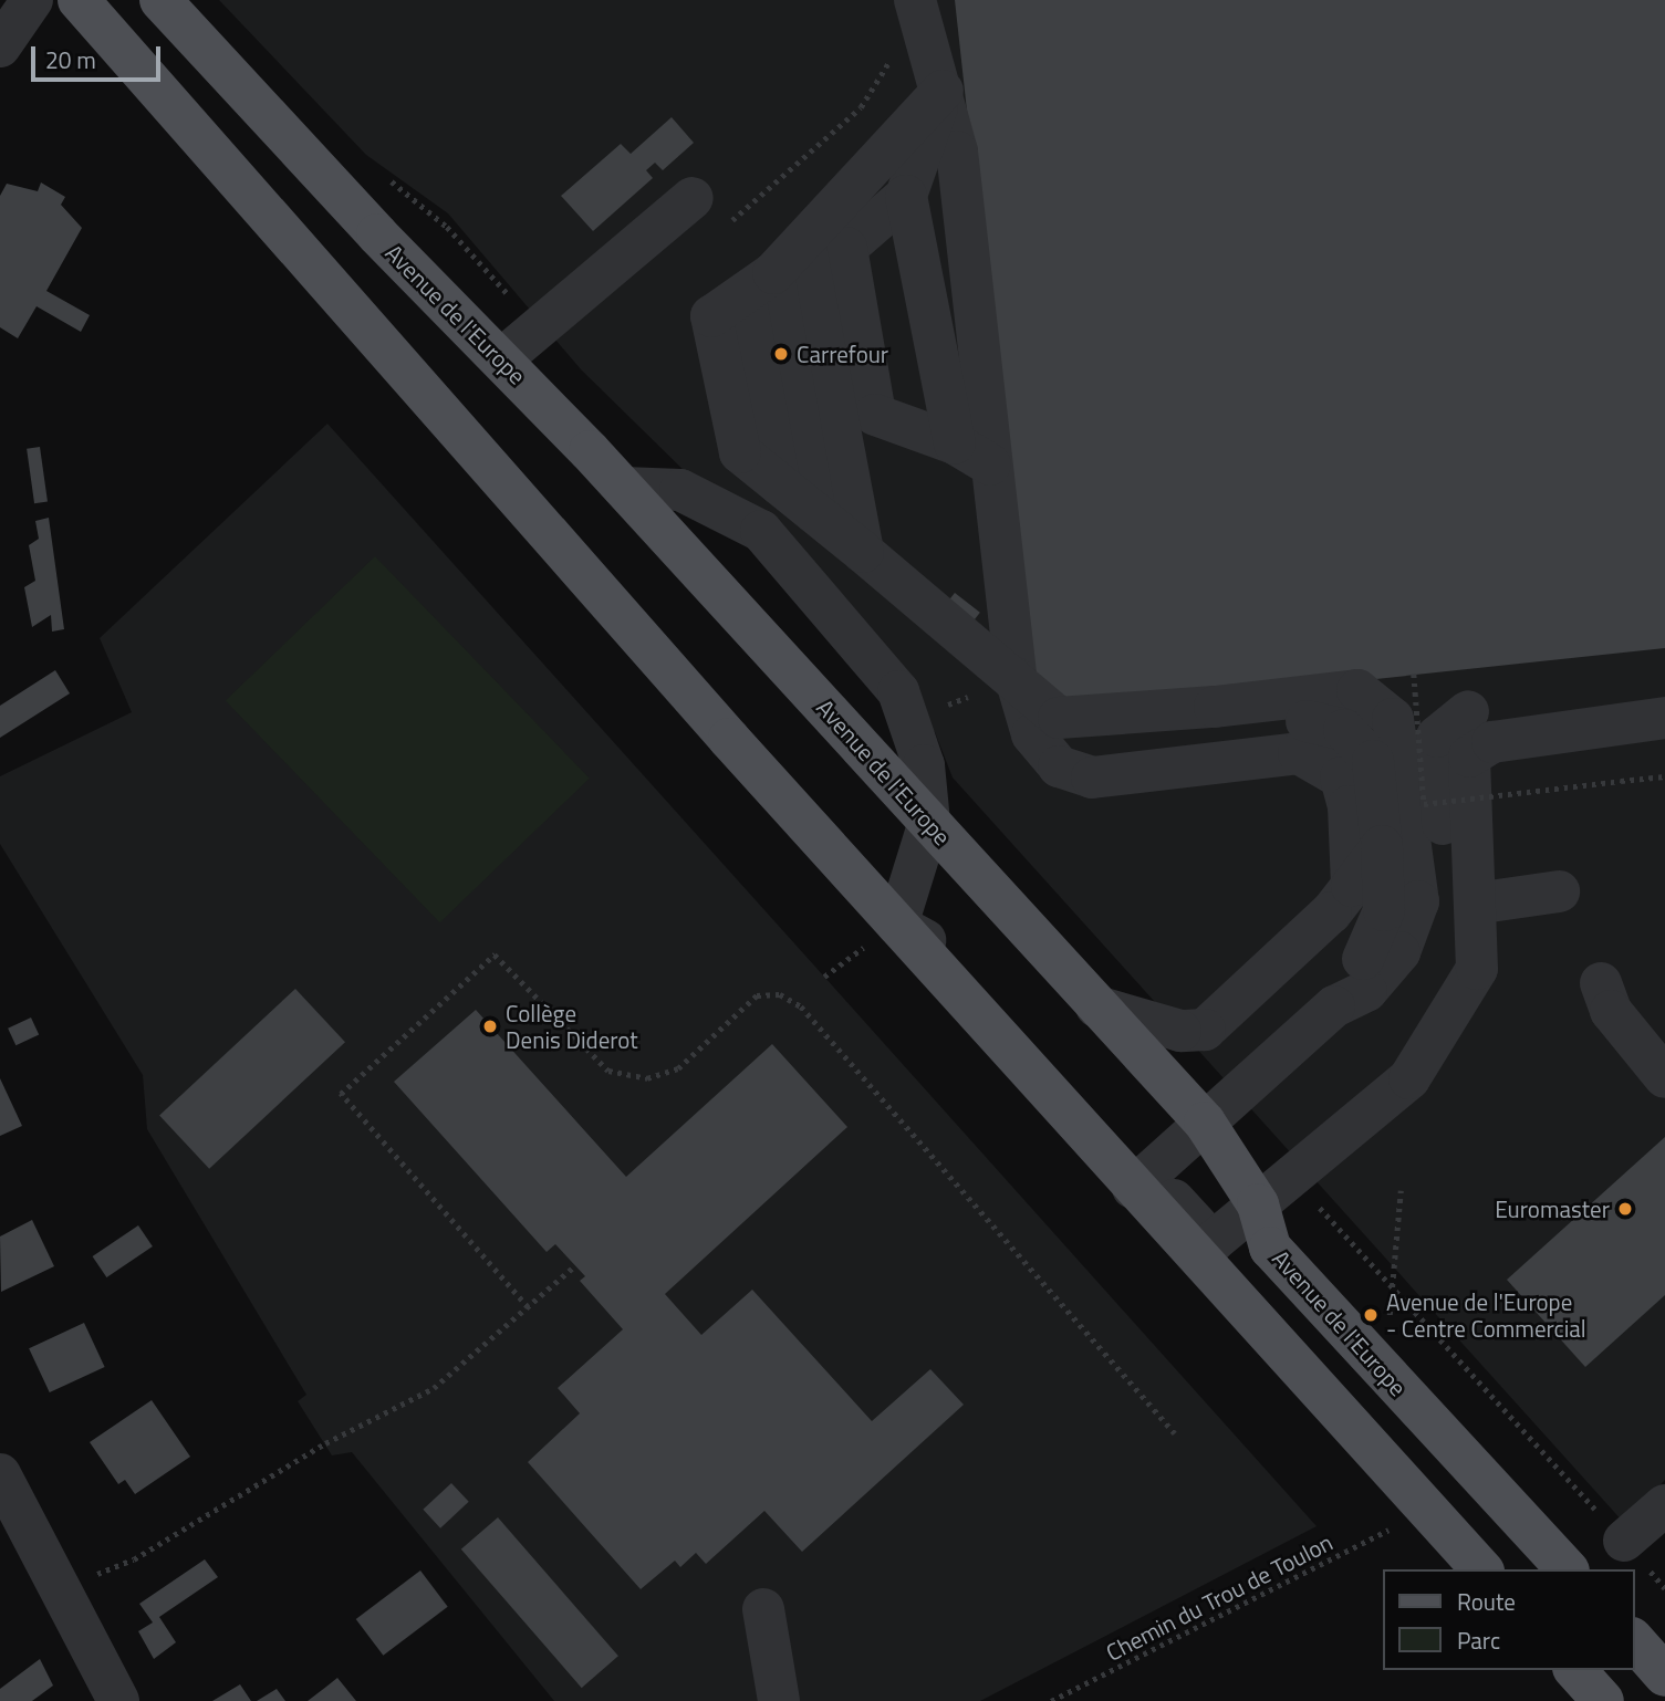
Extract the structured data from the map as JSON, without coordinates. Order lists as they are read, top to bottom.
{
  "streets": {
    "main road": ["Avenue de l'Europe"],
    "path": ["Chemin du Trou de Toulon"]
  },
  "places": [
    "Carrefour",
    "Collège Denis Diderot",
    "Euromaster",
    "Avenue de l'Europe - Centre Commercial"
  ],
  "legend": ["Route", "Parc"],
  "scale_bar": "20 m"
}
